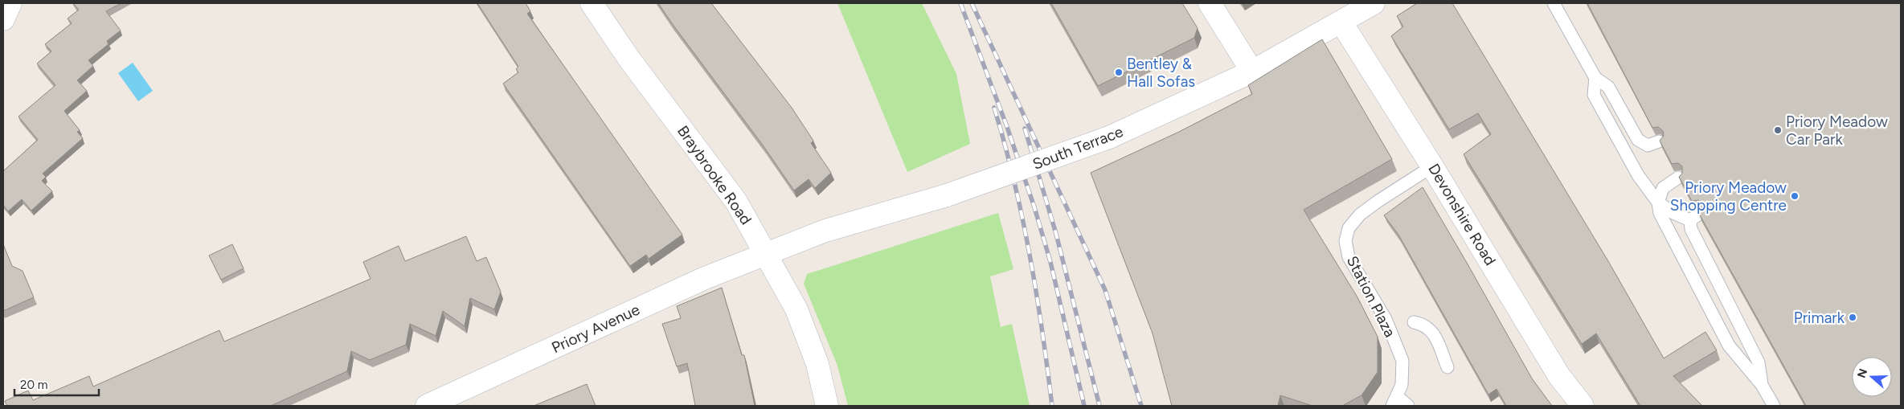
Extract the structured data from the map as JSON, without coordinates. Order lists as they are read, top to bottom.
{
  "streets": {
    "street": [
      "South Terrace",
      "Braybrooke Road",
      "Devonshire Road",
      "Priory Avenue"
    ],
    "lane": ["Station Plaza"]
  },
  "crossings": [
    ["South Terrace", "Braybrooke Road"],
    ["South Terrace", "Devonshire Road"],
    ["South Terrace", "Priory Avenue"],
    ["Braybrooke Road", "Priory Avenue"],
    ["Devonshire Road", "Station Plaza"]
  ],
  "places": [
    "Bentley & Hall Sofas",
    "Priory Meadow Car Park",
    "Priory Meadow Shopping Centre",
    "Primark"
  ],
  "scale_bar": "20 m",
  "north": "left"
}
